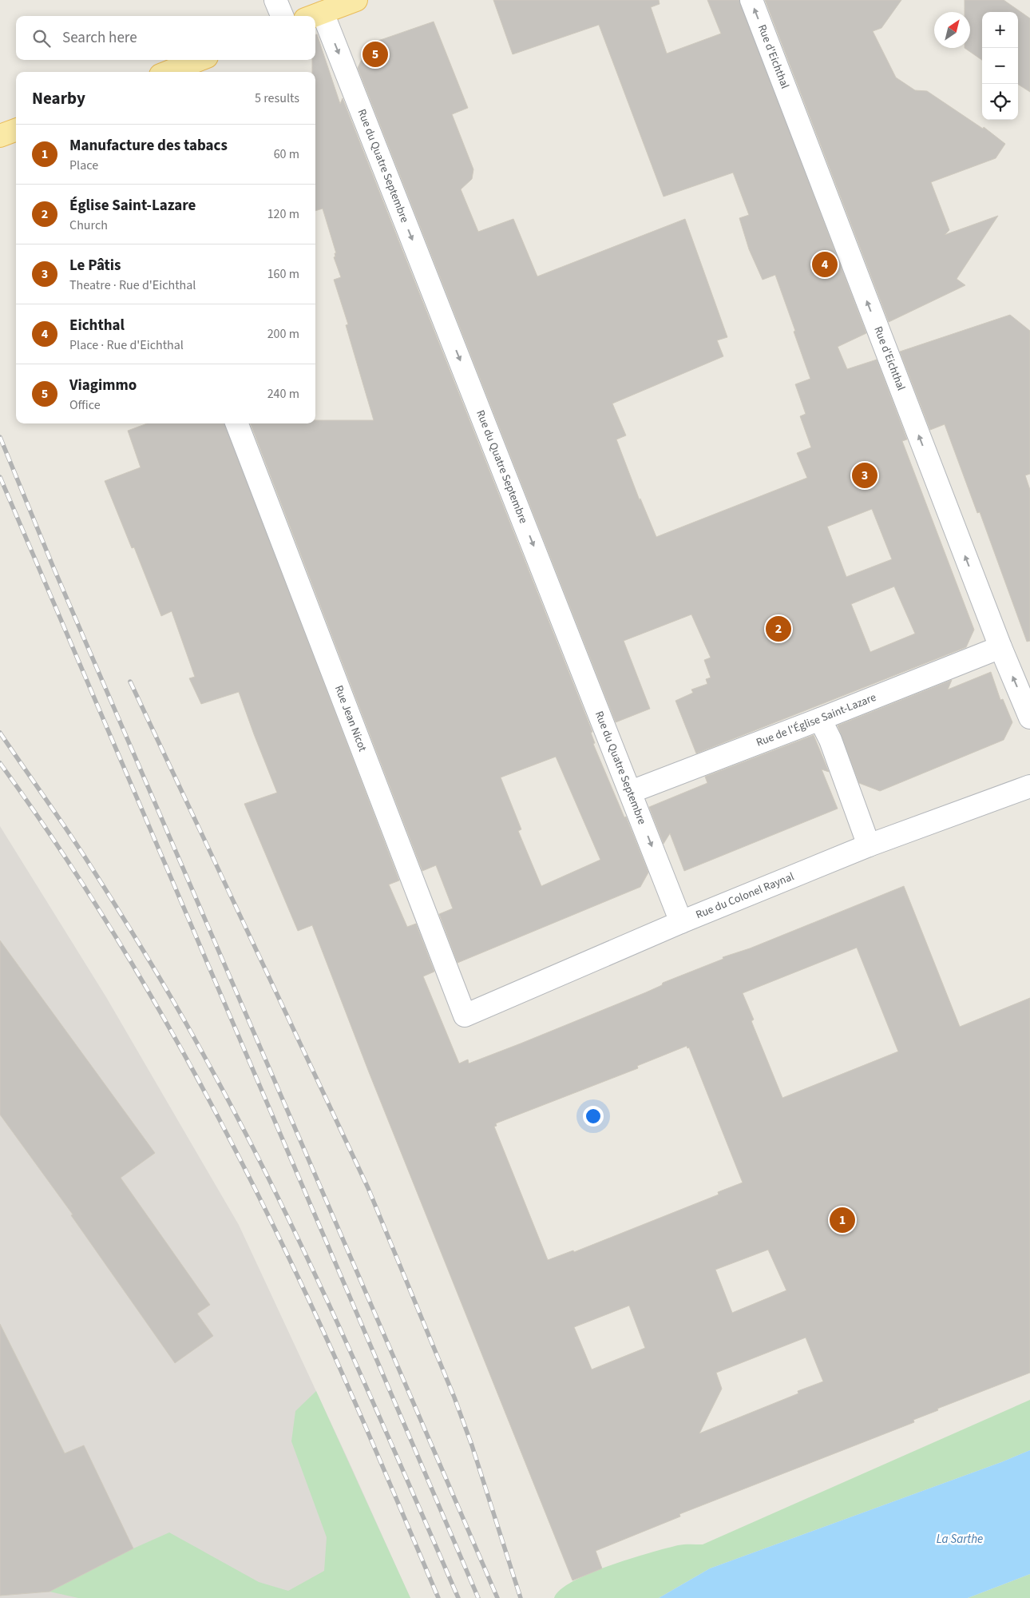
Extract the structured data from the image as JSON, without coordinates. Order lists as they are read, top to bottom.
{
  "streets": {
    "street": [
      "Rue d'Eichthal",
      "Rue du Quatre Septembre",
      "Rue Jean Nicot",
      "Rue de l'Église Saint-Lazare",
      "Rue du Colonel Raynal"
    ]
  },
  "crossings": [
    ["Rue d'Eichthal", "Rue de l'Église Saint-Lazare"],
    ["Rue du Quatre Septembre", "Rue de l'Église Saint-Lazare"],
    ["Rue du Quatre Septembre", "Rue du Colonel Raynal"],
    ["Rue Jean Nicot", "Rue du Colonel Raynal"]
  ],
  "one_way": ["Rue d'Eichthal", "Rue du Quatre Septembre"],
  "water": ["La Sarthe"],
  "north": "top right",
  "page": {
    "map_buttons": ["+", "−"],
    "search": "Search here",
    "pins": [
      "5",
      "4",
      "3",
      "2",
      "1"
    ],
    "heading": ["Nearby", "5 results"],
    "list": [
      {
        "mark": "1",
        "name": "Manufacture des tabacs",
        "note": "Place",
        "value": "60 m"
      },
      {
        "mark": "2",
        "name": "Église Saint-Lazare",
        "note": "Church",
        "value": "120 m"
      },
      {
        "mark": "3",
        "name": "Le Pâtis",
        "note": "Theatre · Rue d'Eichthal",
        "value": "160 m"
      },
      {
        "mark": "4",
        "name": "Eichthal",
        "note": "Place · Rue d'Eichthal",
        "value": "200 m"
      },
      {
        "mark": "5",
        "name": "Viagimmo",
        "note": "Office",
        "value": "240 m"
      }
    ]
  }
}
